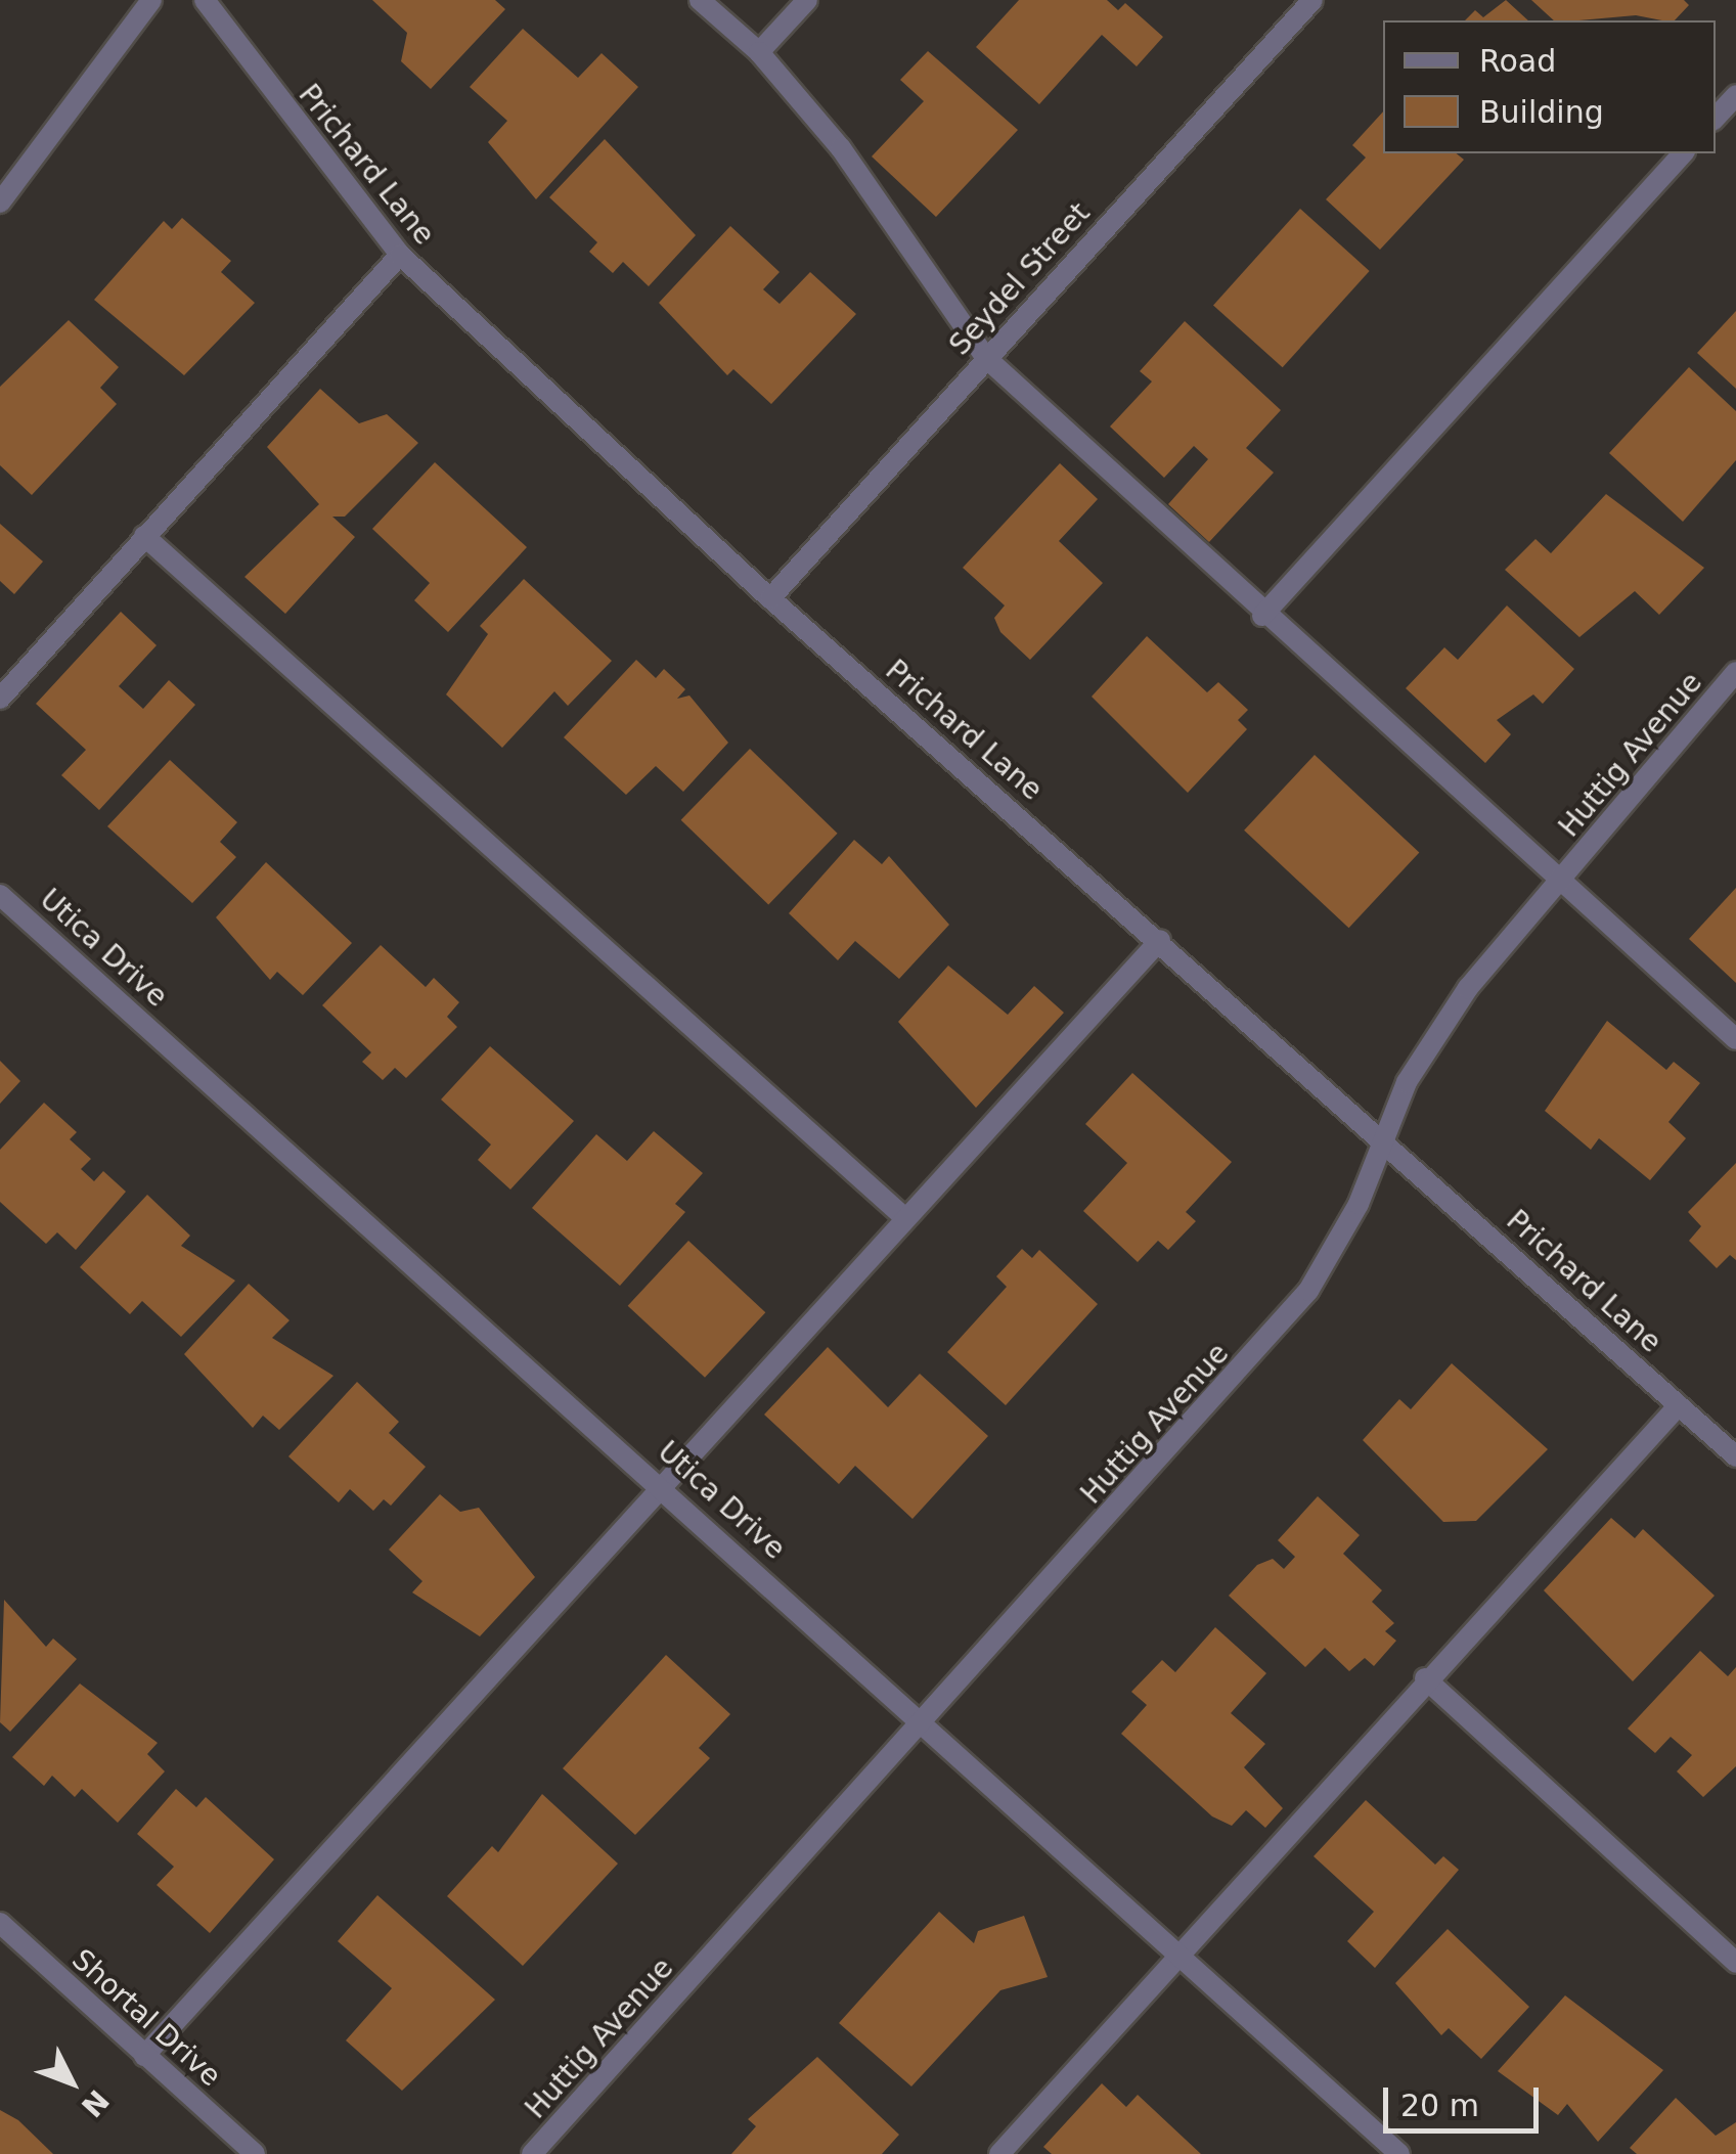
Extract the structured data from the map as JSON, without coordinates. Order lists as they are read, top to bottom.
{
  "streets": {
    "street": [
      "Prichard Lane",
      "Seydel Street",
      "Huttig Avenue",
      "Utica Drive",
      "Shortal Drive"
    ]
  },
  "crossings": [
    ["Prichard Lane", "Seydel Street"],
    ["Prichard Lane", "Huttig Avenue"],
    ["Huttig Avenue", "Utica Drive"]
  ],
  "legend": ["Road", "Building"],
  "scale_bar": "20 m",
  "north": "bottom right"
}
